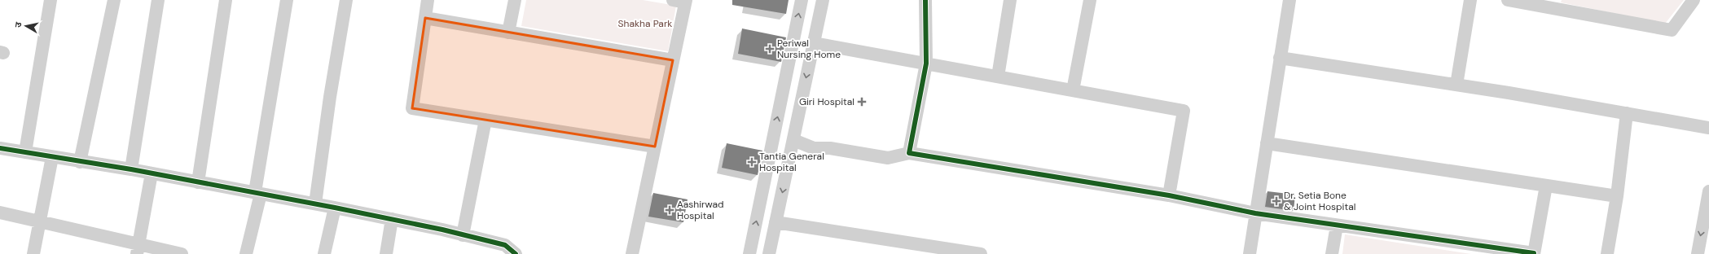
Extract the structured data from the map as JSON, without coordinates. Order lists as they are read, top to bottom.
{
  "parks": ["Shakha Park"],
  "places": {
    "health": [
      "Periwal Nursing Home",
      "Giri Hospital",
      "Tantia General Hospital",
      "Dr. Setia Bone & Joint Hospital",
      "Aashirwad Hospital"
    ]
  },
  "north": "left"
}
